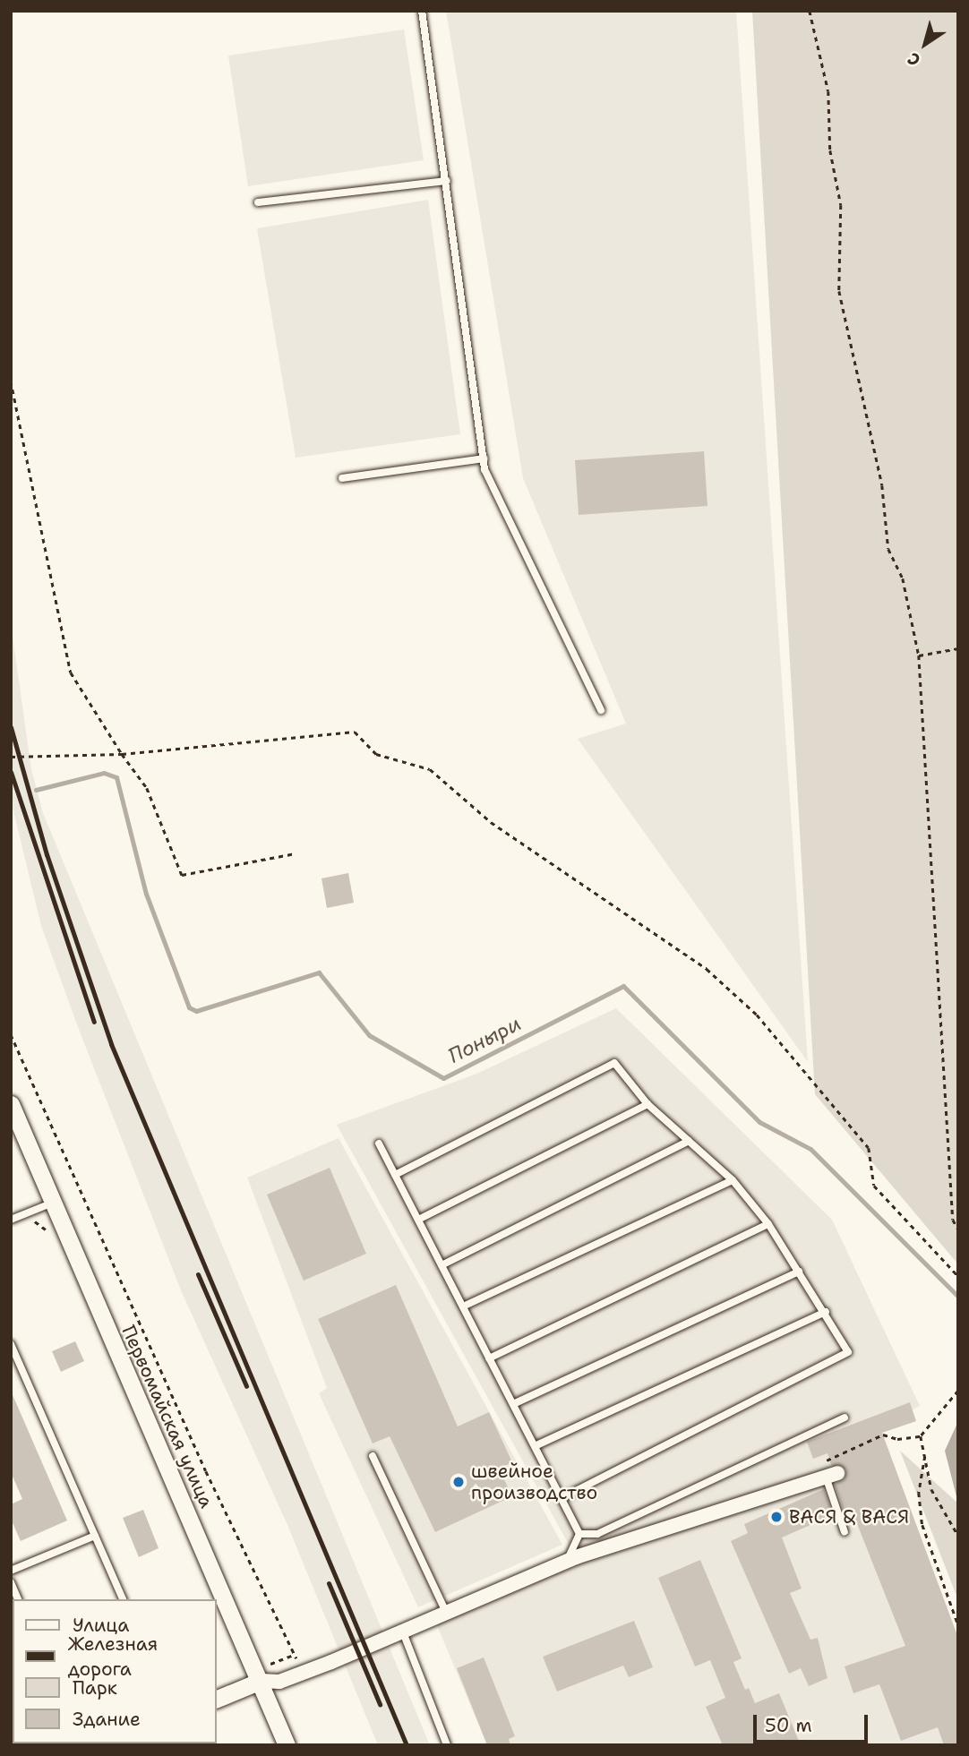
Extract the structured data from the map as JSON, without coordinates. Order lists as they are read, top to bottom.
{
  "streets": {
    "street": ["Первомайская улица"]
  },
  "water": ["Поныри"],
  "places": ["швейное производство", "ВАСЯ & ВАСЯ"],
  "legend": [
    "Улица",
    "Железная дорога",
    "Парк",
    "Здание"
  ],
  "scale_bar": "50 m",
  "north": "bottom left"
}
